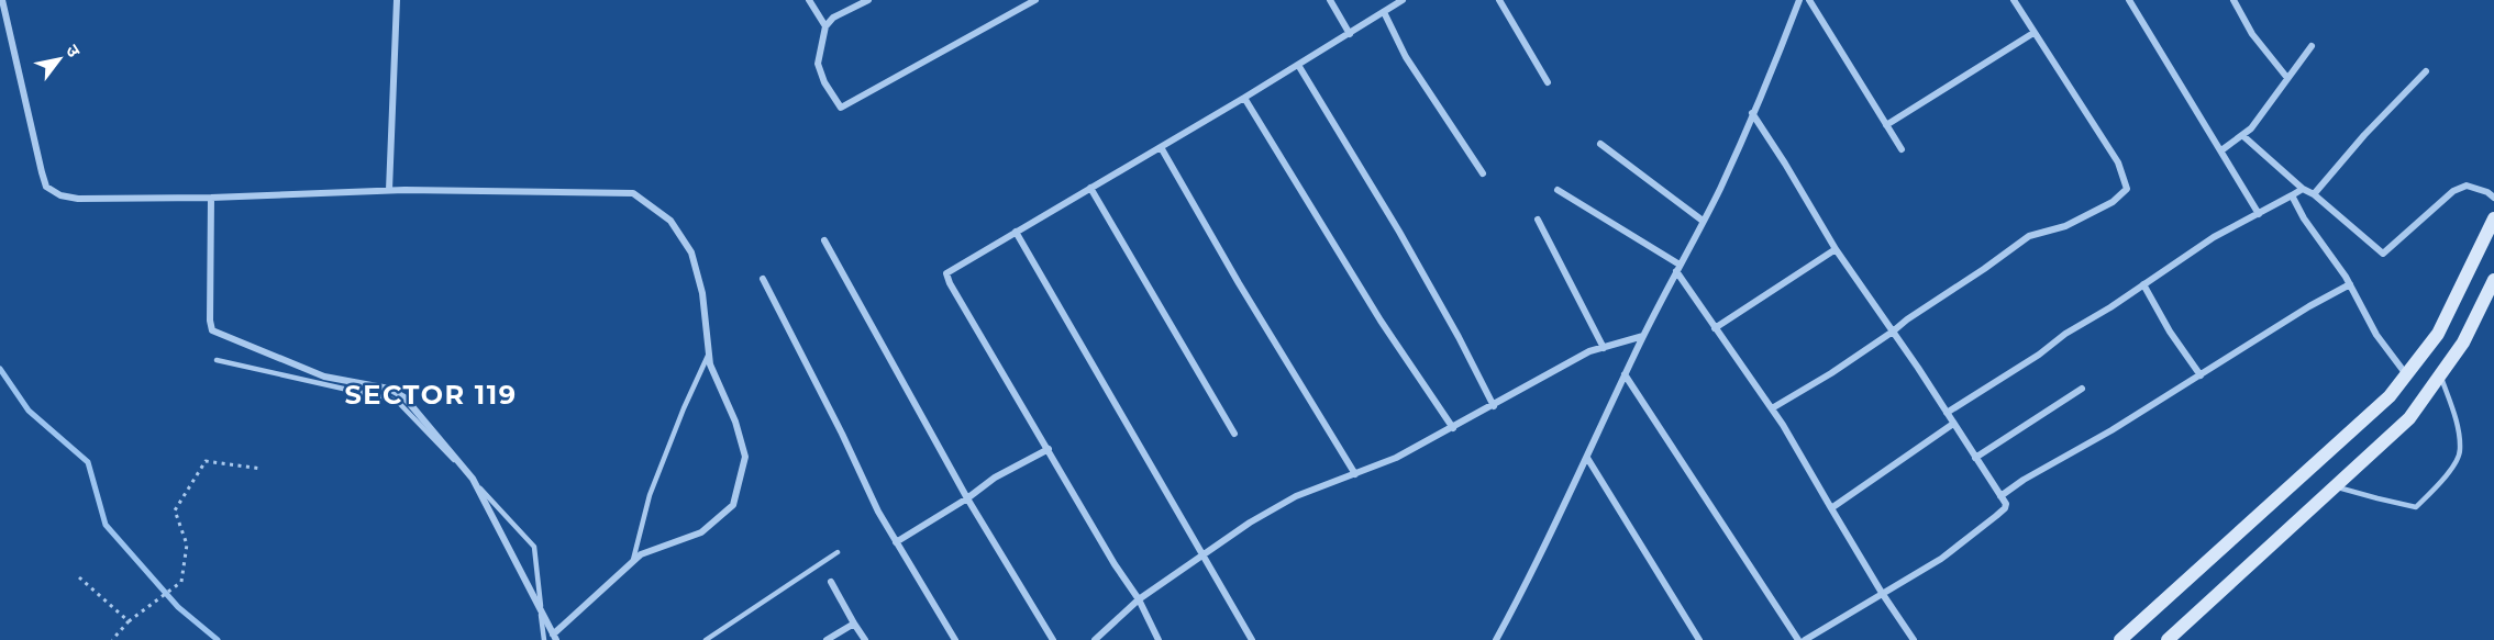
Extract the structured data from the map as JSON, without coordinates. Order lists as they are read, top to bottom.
{
  "districts": ["SECTOR 119"],
  "north": "top right"
}
